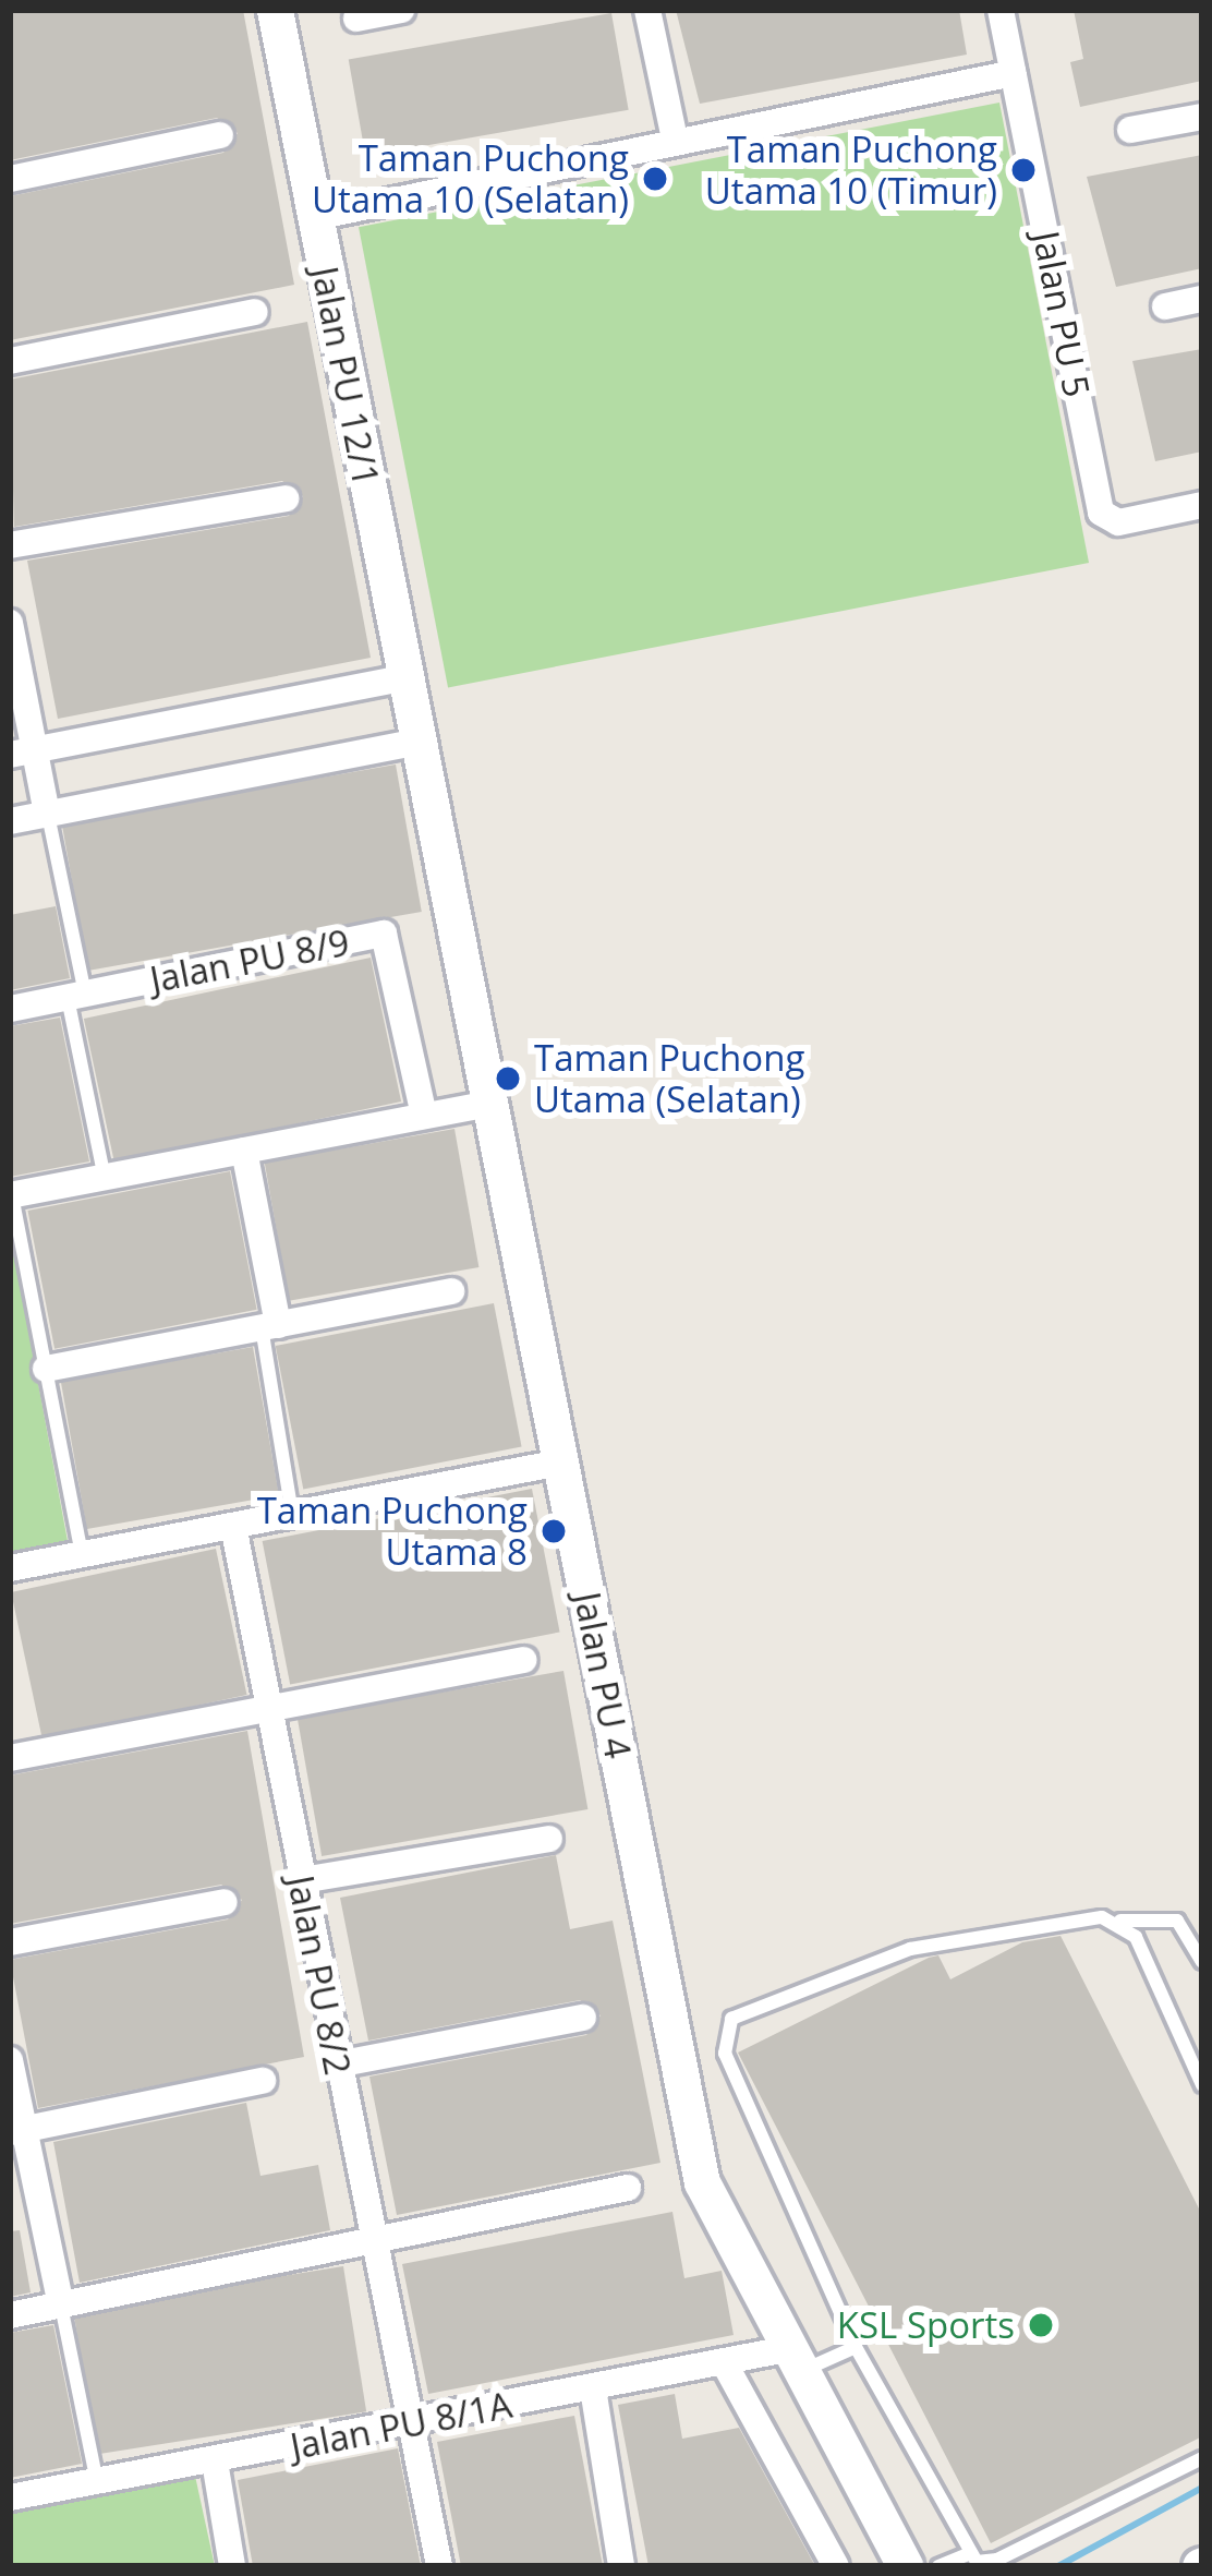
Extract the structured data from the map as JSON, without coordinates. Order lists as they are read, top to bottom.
{
  "streets": {
    "street": [
      "Jalan PU 5",
      "Jalan PU 12/1",
      "Jalan PU 8/9",
      "Jalan PU 4",
      "Jalan PU 8/2",
      "Jalan PU 8/1A"
    ]
  },
  "crossings": [
    ["Jalan PU 12/1", "Jalan PU 4"],
    ["Jalan PU 4", "Jalan PU 8/1A"],
    ["Jalan PU 8/2", "Jalan PU 8/1A"]
  ],
  "places": [
    "Taman Puchong Utama 10 (Timur)",
    "Taman Puchong Utama 10 (Selatan)",
    "Taman Puchong Utama (Selatan)",
    "Taman Puchong Utama 8",
    "KSL Sports"
  ]
}
